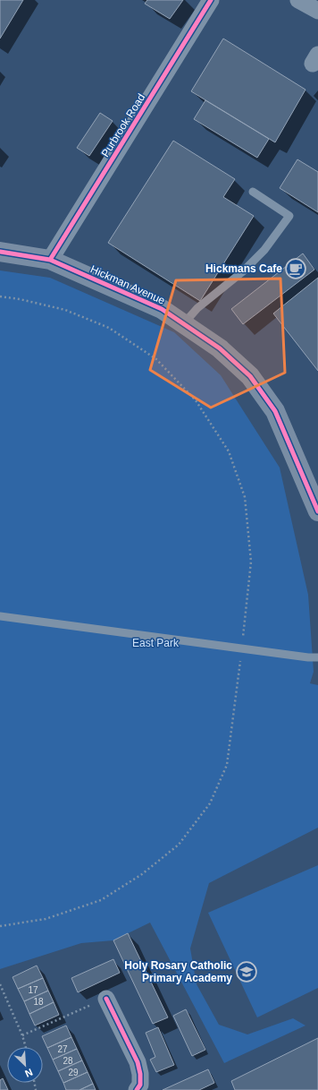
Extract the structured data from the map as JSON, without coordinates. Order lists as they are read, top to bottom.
{
  "streets": {
    "street": ["Purbrook Road", "Hickman Avenue"]
  },
  "crossings": [
    ["Purbrook Road", "Hickman Avenue"]
  ],
  "parks": ["East Park"],
  "places": {
    "cafe": ["Hickmans Cafe"],
    "school or university": ["Holy Rosary Catholic Primary Academy"]
  },
  "house_numbers": [
    "17",
    "18",
    "27",
    "28",
    "29"
  ],
  "north": "bottom right"
}
